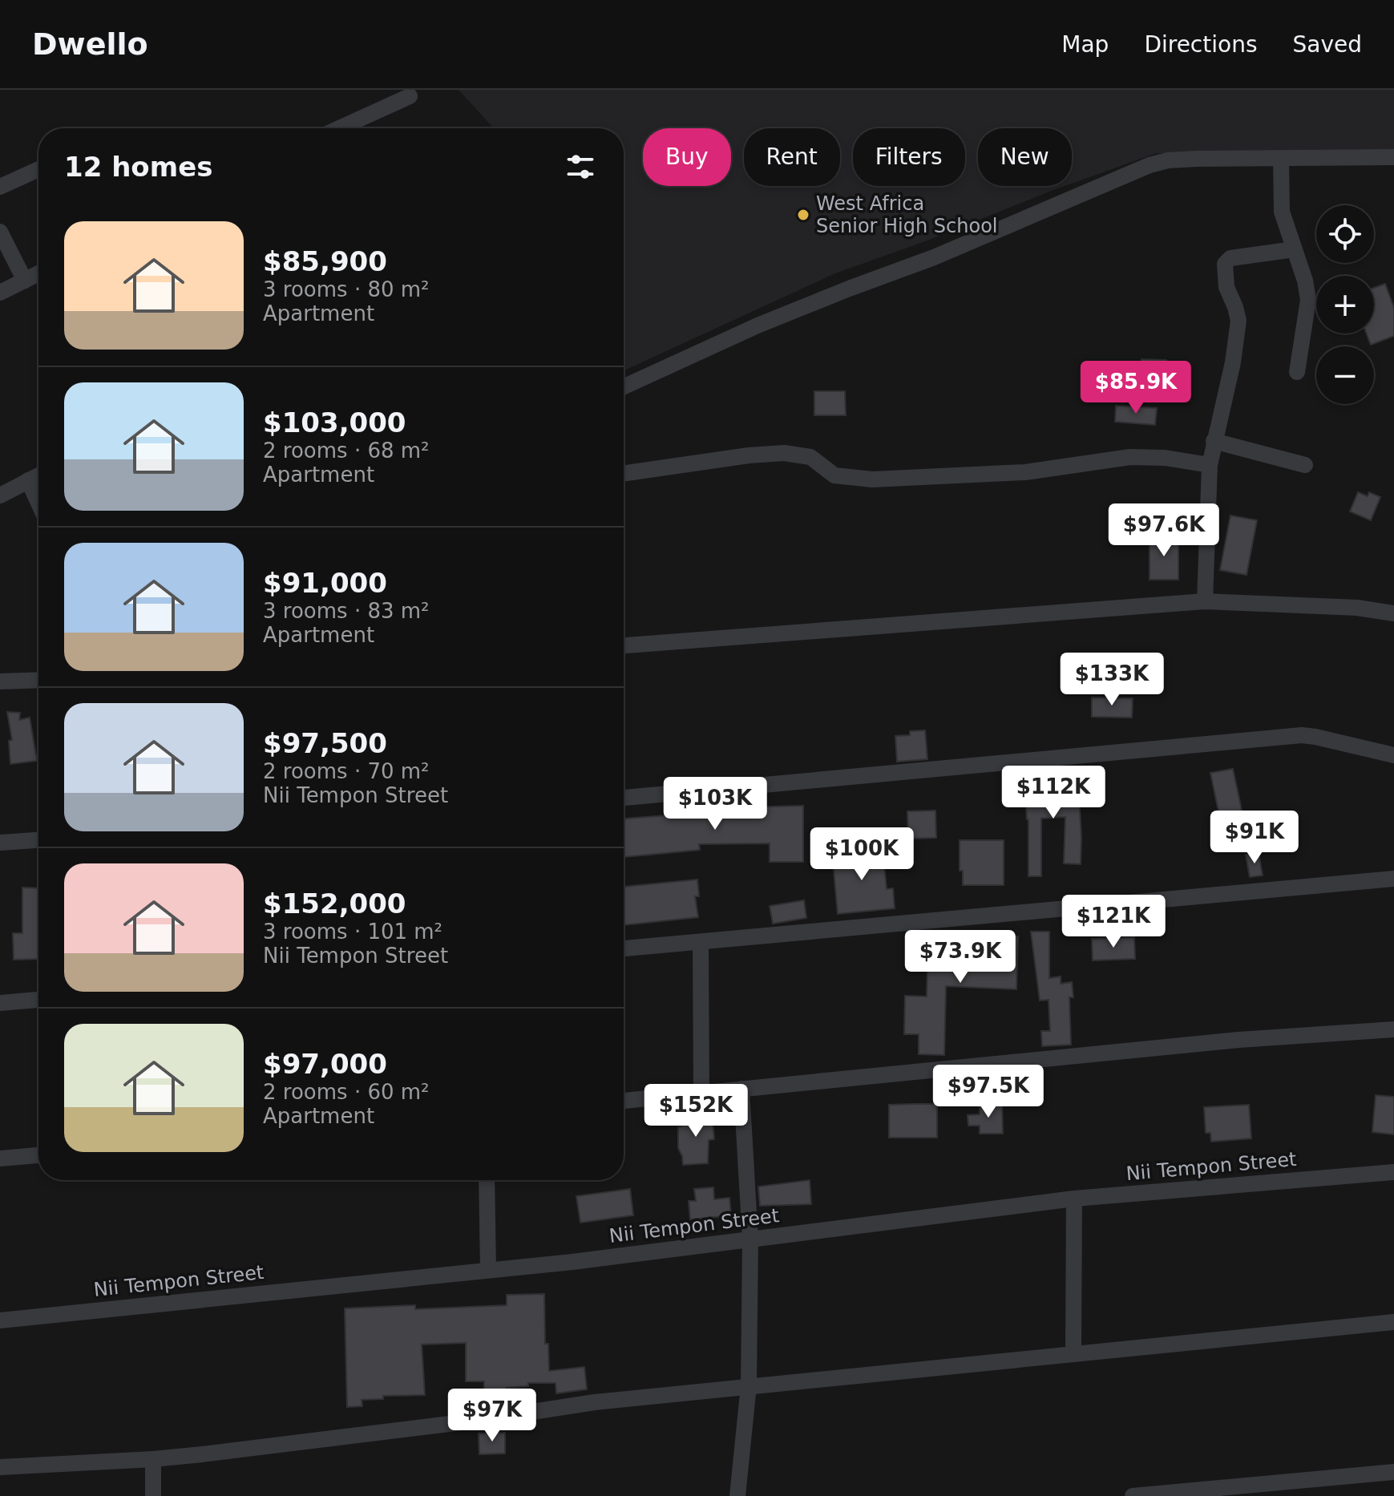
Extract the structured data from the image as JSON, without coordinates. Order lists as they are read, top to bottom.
{
  "streets": {
    "street": ["Nii Tempon Street"]
  },
  "places": ["West Africa Senior High School"],
  "page": {
    "header": "Dwello",
    "nav": ["Map", "Directions", "Saved"],
    "chip": [
      "Buy",
      "Rent",
      "Filters",
      "New"
    ],
    "heading": "12 homes",
    "map_buttons": ["+", "−"],
    "list": [
      {
        "name": "$85,900",
        "note": "3 rooms · 80 m² · Apartment"
      },
      {
        "name": "$103,000",
        "note": "2 rooms · 68 m² · Apartment"
      },
      {
        "name": "$91,000",
        "note": "3 rooms · 83 m² · Apartment"
      },
      {
        "name": "$97,500",
        "note": "2 rooms · 70 m² · Nii Tempon Street"
      },
      {
        "name": "$152,000",
        "note": "3 rooms · 101 m² · Nii Tempon Street"
      },
      {
        "name": "$97,000",
        "note": "2 rooms · 60 m² · Apartment"
      }
    ],
    "price": [
      "$85.9K",
      "$97.6K",
      "$133K",
      "$112K",
      "$103K",
      "$91K",
      "$100K",
      "$121K",
      "$73.9K",
      "$97.5K",
      "$152K",
      "$97K"
    ]
  }
}
